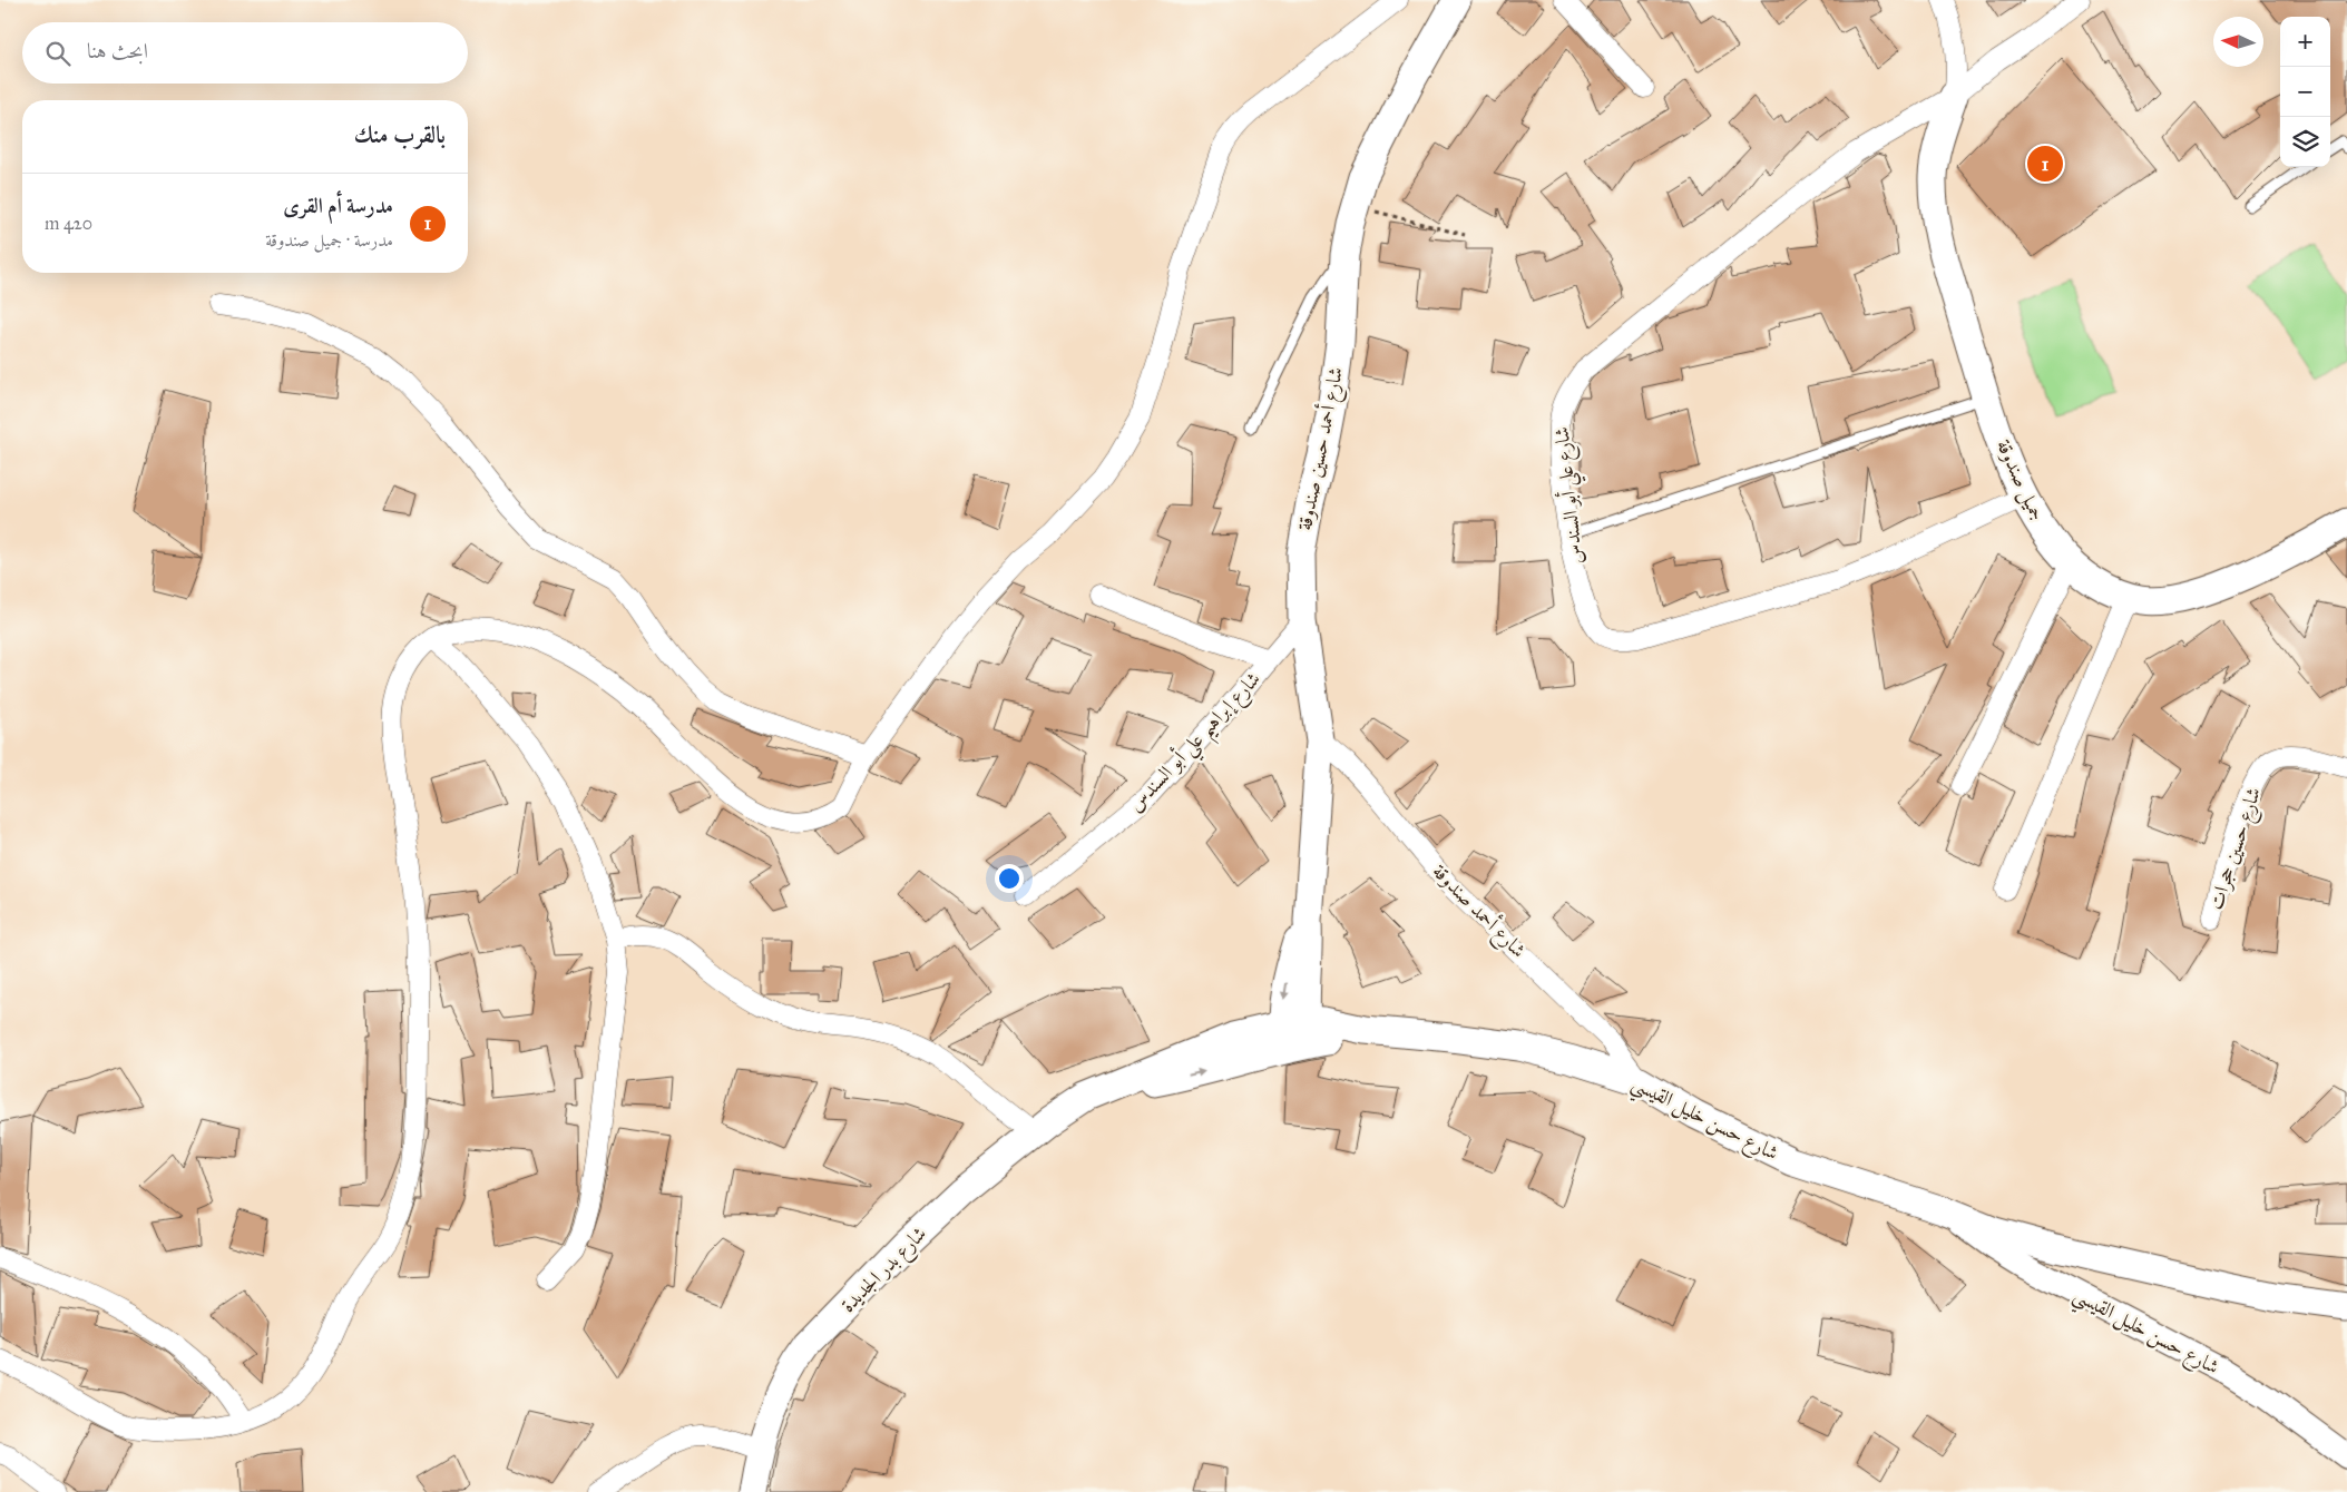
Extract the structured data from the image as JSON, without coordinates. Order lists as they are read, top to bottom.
{
  "streets": {
    "main road": [
      "شارع أحمد حسين صندوقة",
      "جميل صندوقة",
      "شارع حسن خليل القيسي",
      "شارع بدر الجديدة"
    ],
    "street": [
      "شارع علي أبو السندس",
      "شارع إبراهيم علي أبو السندس",
      "شارع حسين حجرات",
      "شارع أحمد صندوقة"
    ]
  },
  "crossings": [
    ["شارع أحمد حسين صندوقة", "شارع إبراهيم علي أبو السندس"],
    ["شارع أحمد حسين صندوقة", "شارع أحمد صندوقة"],
    ["شارع أحمد حسين صندوقة", "شارع حسن خليل القيسي"],
    ["شارع أحمد حسين صندوقة", "شارع بدر الجديدة"],
    ["جميل صندوقة", "شارع علي أبو السندس"],
    ["شارع أحمد صندوقة", "شارع حسن خليل القيسي"],
    ["شارع حسن خليل القيسي", "شارع بدر الجديدة"]
  ],
  "north": "left",
  "page": {
    "map_buttons": ["+", "−"],
    "search": "ابحث هنا",
    "heading": "بالقرب منك",
    "pins": "1",
    "list": [
      {
        "mark": "1",
        "name": "مدرسة أم القرى",
        "note": "مدرسة · جميل صندوقة",
        "value": "420 m"
      }
    ]
  }
}
